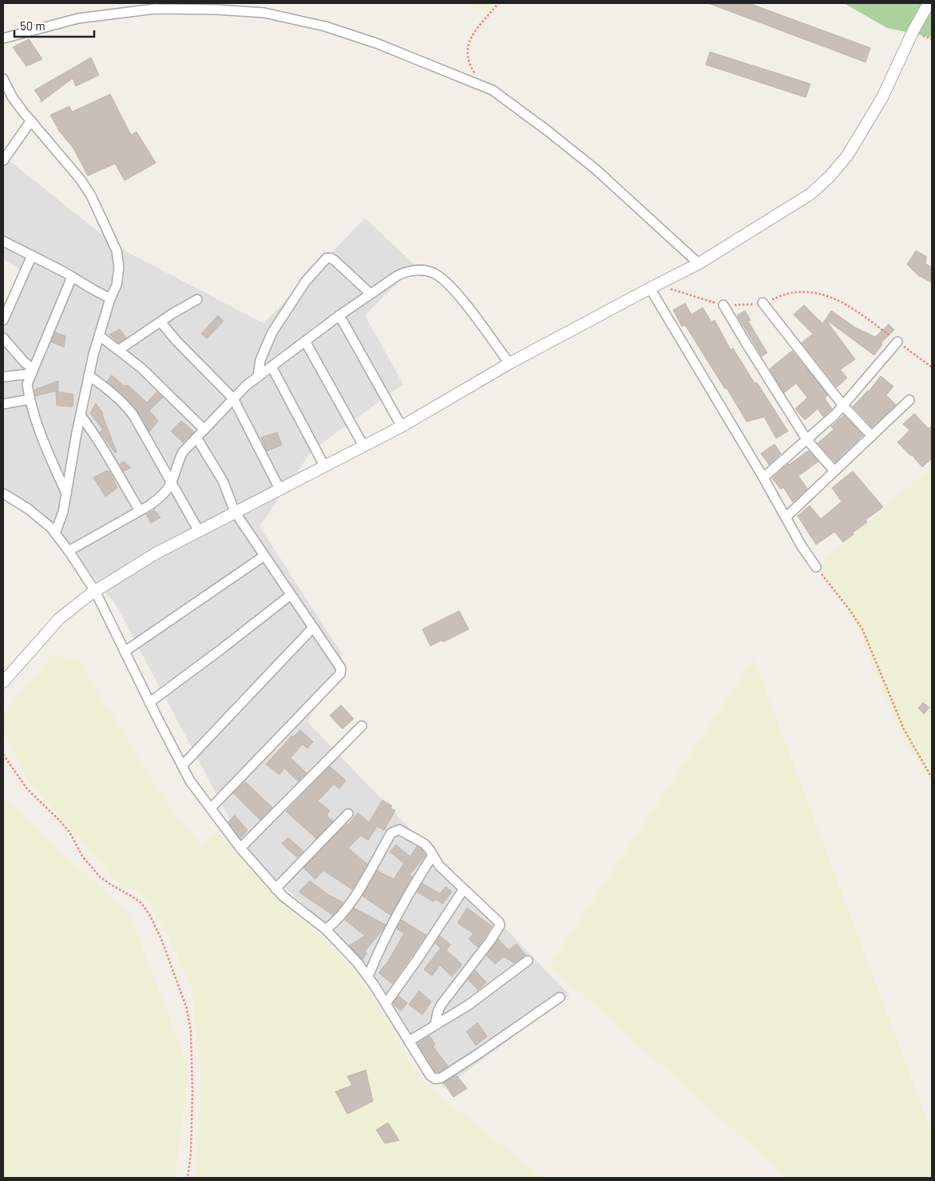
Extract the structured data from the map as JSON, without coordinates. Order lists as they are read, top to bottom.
{
  "scale_bar": "50 m"
}
